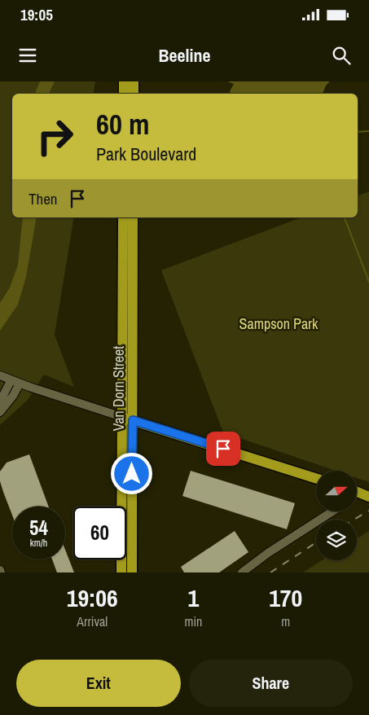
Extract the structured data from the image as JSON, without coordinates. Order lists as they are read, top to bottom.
{
  "streets": {
    "main road": ["Van Dorn Street"]
  },
  "parks": ["Sampson Park"],
  "north": "right",
  "page": {
    "status": "19:05",
    "header": "Beeline",
    "turn": ["60 m", "Park Boulevard"],
    "then": "Then",
    "speed": "54 km/h",
    "limit": "60",
    "eta": [
      "19:06",
      "Arrival",
      "1",
      "min",
      "170",
      "m"
    ],
    "buttons": ["Exit", "Share"]
  }
}
